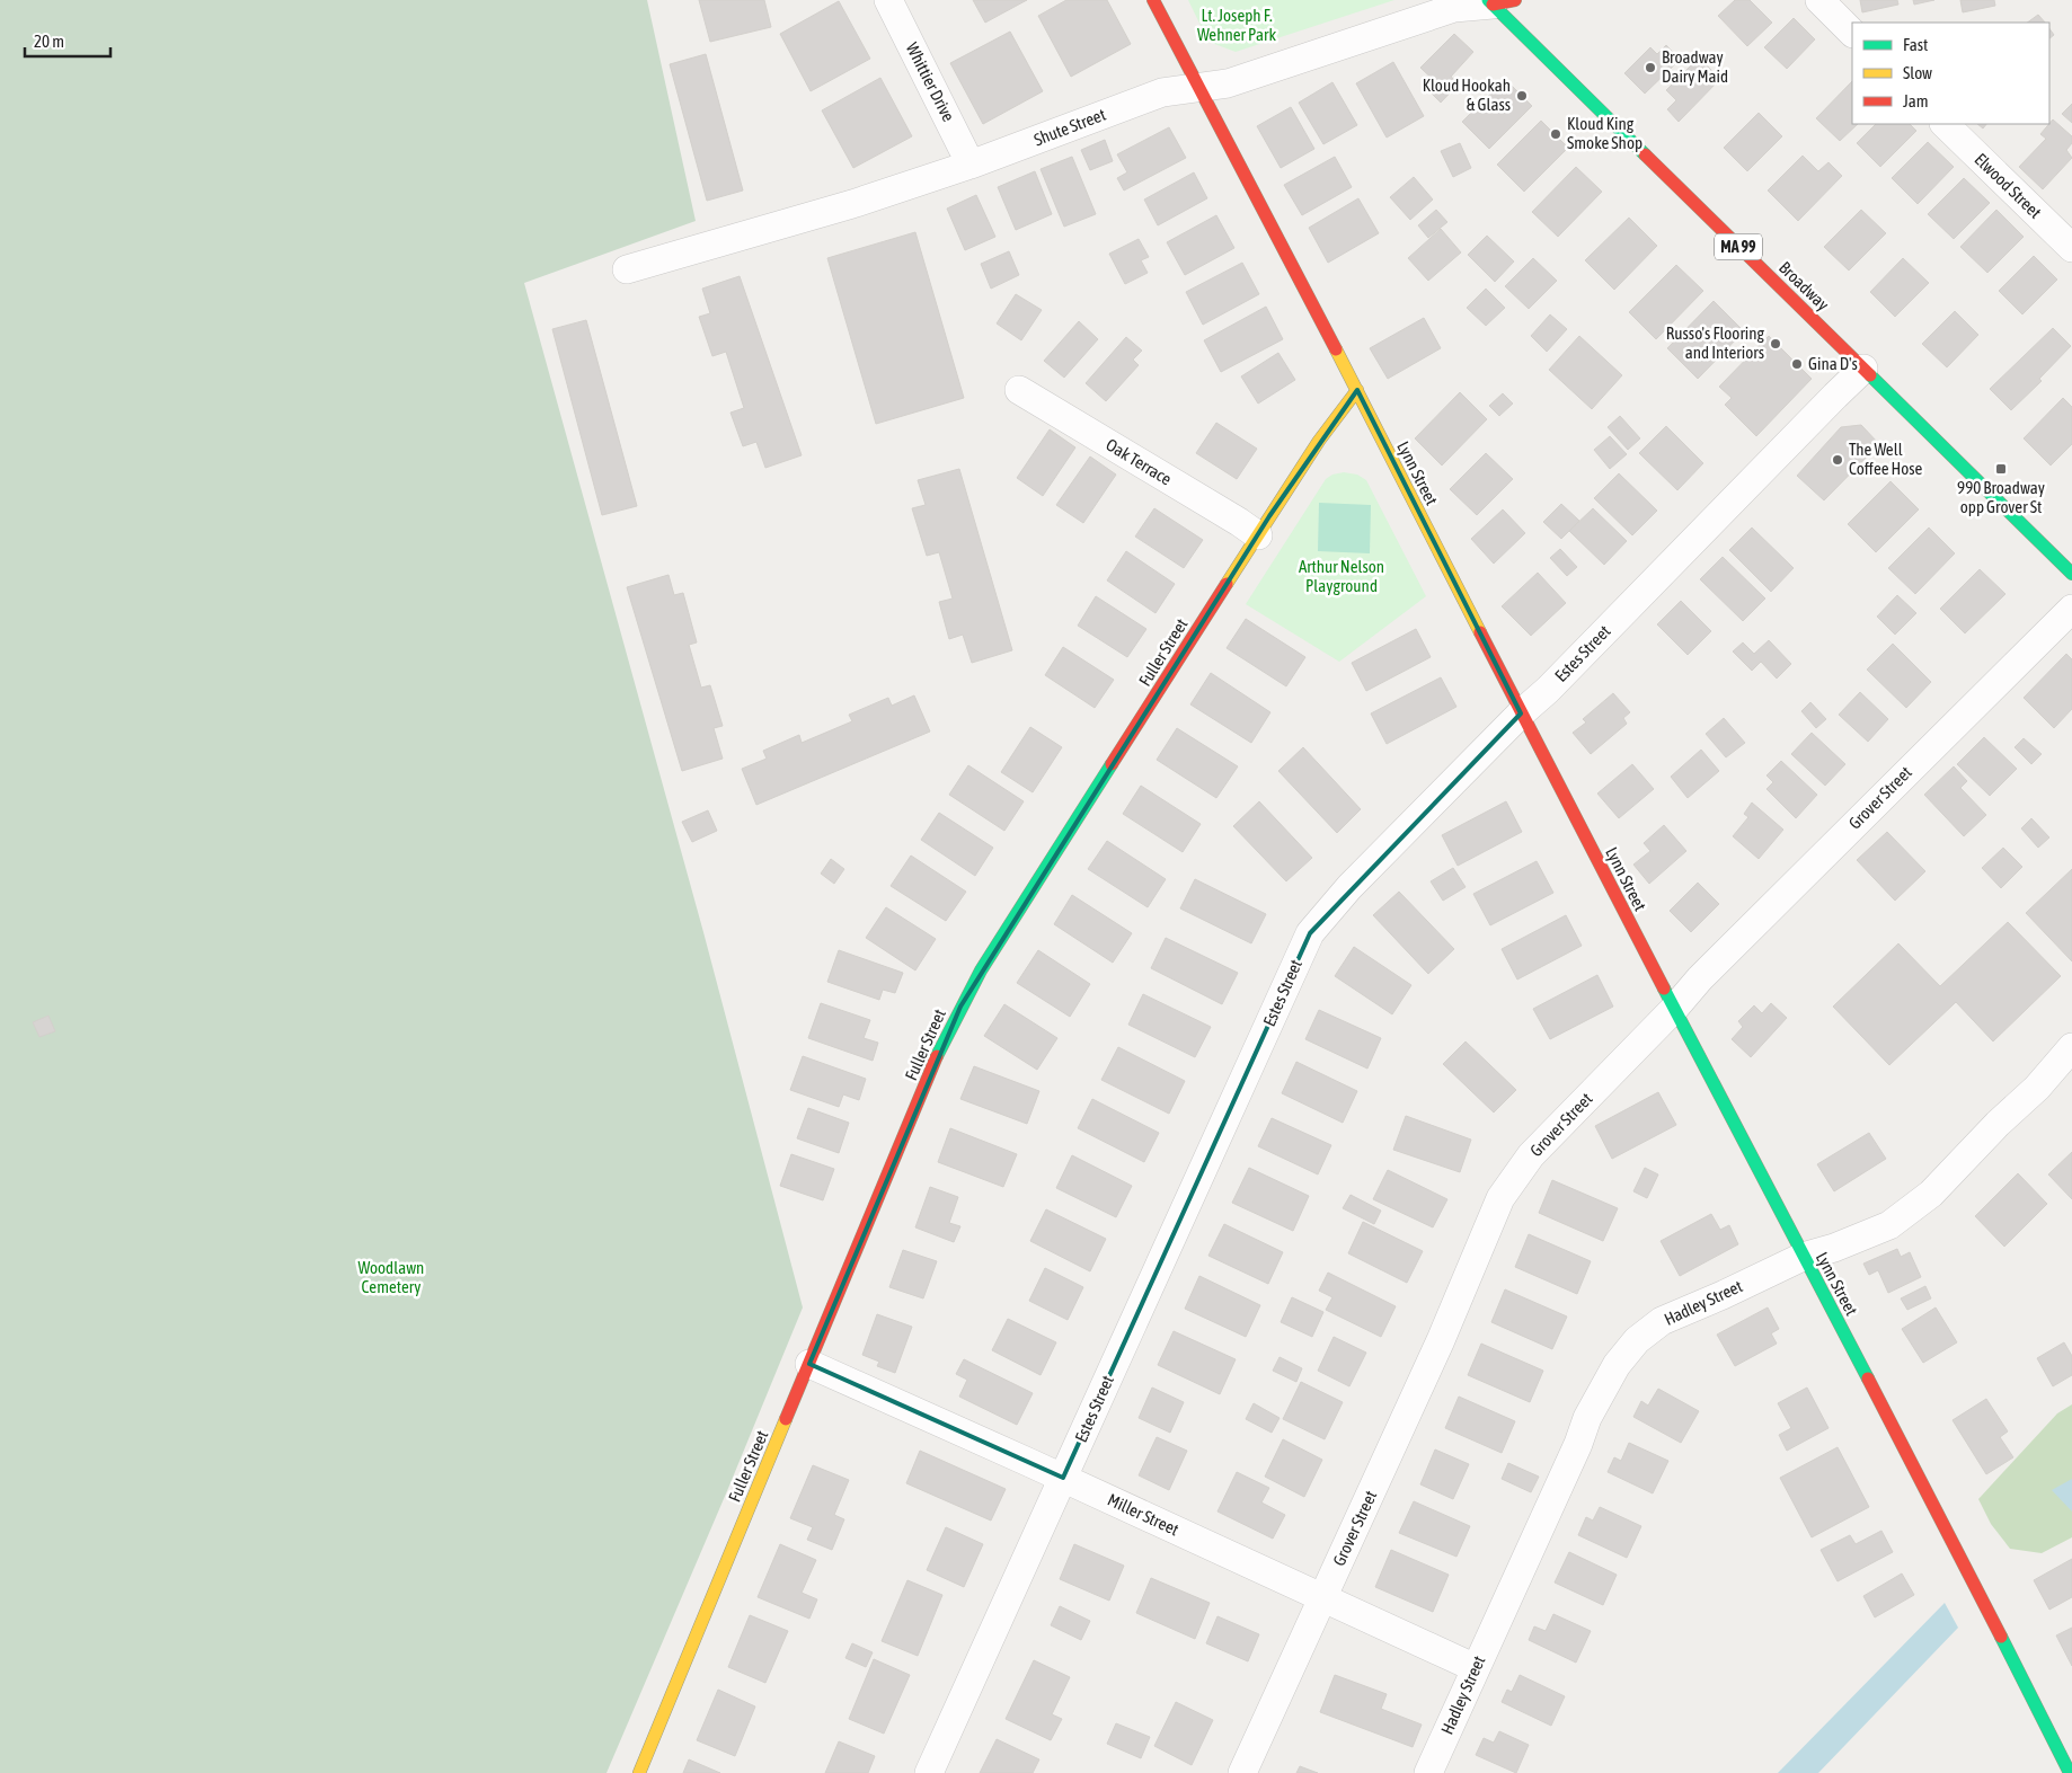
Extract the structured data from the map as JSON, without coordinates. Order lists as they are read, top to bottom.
{
  "streets": {
    "main road": [
      "MA 99",
      "Broadway",
      "Lynn Street",
      "Fuller Street"
    ],
    "street": [
      "Whittier Drive",
      "Shute Street",
      "Elwood Street",
      "Oak Terrace",
      "Estes Street",
      "Grover Street",
      "Hadley Street",
      "Miller Street"
    ]
  },
  "crossings": [
    ["Whittier Drive", "Shute Street"],
    ["Shute Street", "Broadway"],
    ["Shute Street", "Lynn Street"],
    ["Broadway", "Estes Street"],
    ["Oak Terrace", "Fuller Street"],
    ["Lynn Street", "Fuller Street"],
    ["Lynn Street", "Estes Street"],
    ["Lynn Street", "Grover Street"],
    ["Lynn Street", "Hadley Street"],
    ["Fuller Street", "Miller Street"],
    ["Estes Street", "Miller Street"],
    ["Grover Street", "Miller Street"],
    ["Hadley Street", "Miller Street"]
  ],
  "parks": ["Lt. Joseph F. Wehner Park", "Arthur Nelson Playground", "Woodlawn Cemetery"],
  "places": {
    "other": [
      "Broadway Dairy Maid",
      "Kloud Hookah & Glass",
      "Kloud King Smoke Shop",
      "Russo's Flooring and Interiors",
      "Gina D's",
      "The Well Coffee Hose"
    ],
    "transit": ["990 Broadway opp Grover St"]
  },
  "legend": ["Fast", "Slow", "Jam"],
  "scale_bar": "20 m"
}
